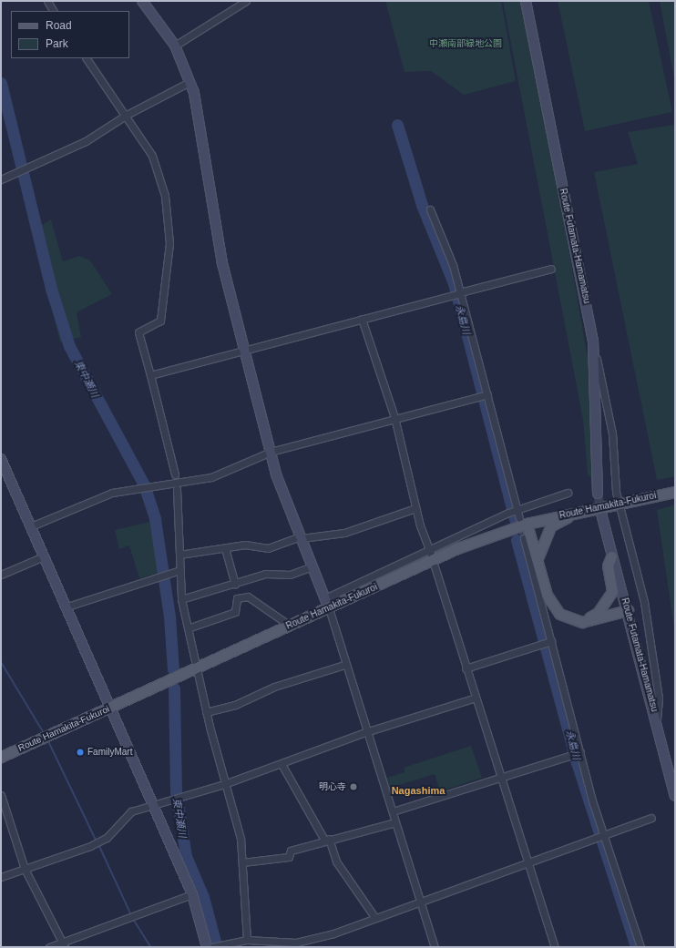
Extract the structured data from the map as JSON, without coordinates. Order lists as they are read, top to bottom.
{
  "streets": {
    "main road": ["Route Hamakita-Fukuroi"],
    "street": ["Route Futamata-Hamamatsu"]
  },
  "districts": ["Nagashima"],
  "water": ["永島川", "東中瀬川"],
  "parks": ["中瀬南部緑地公園"],
  "places": ["FamilyMart", "明心寺"],
  "legend": ["Road", "Park"]
}
